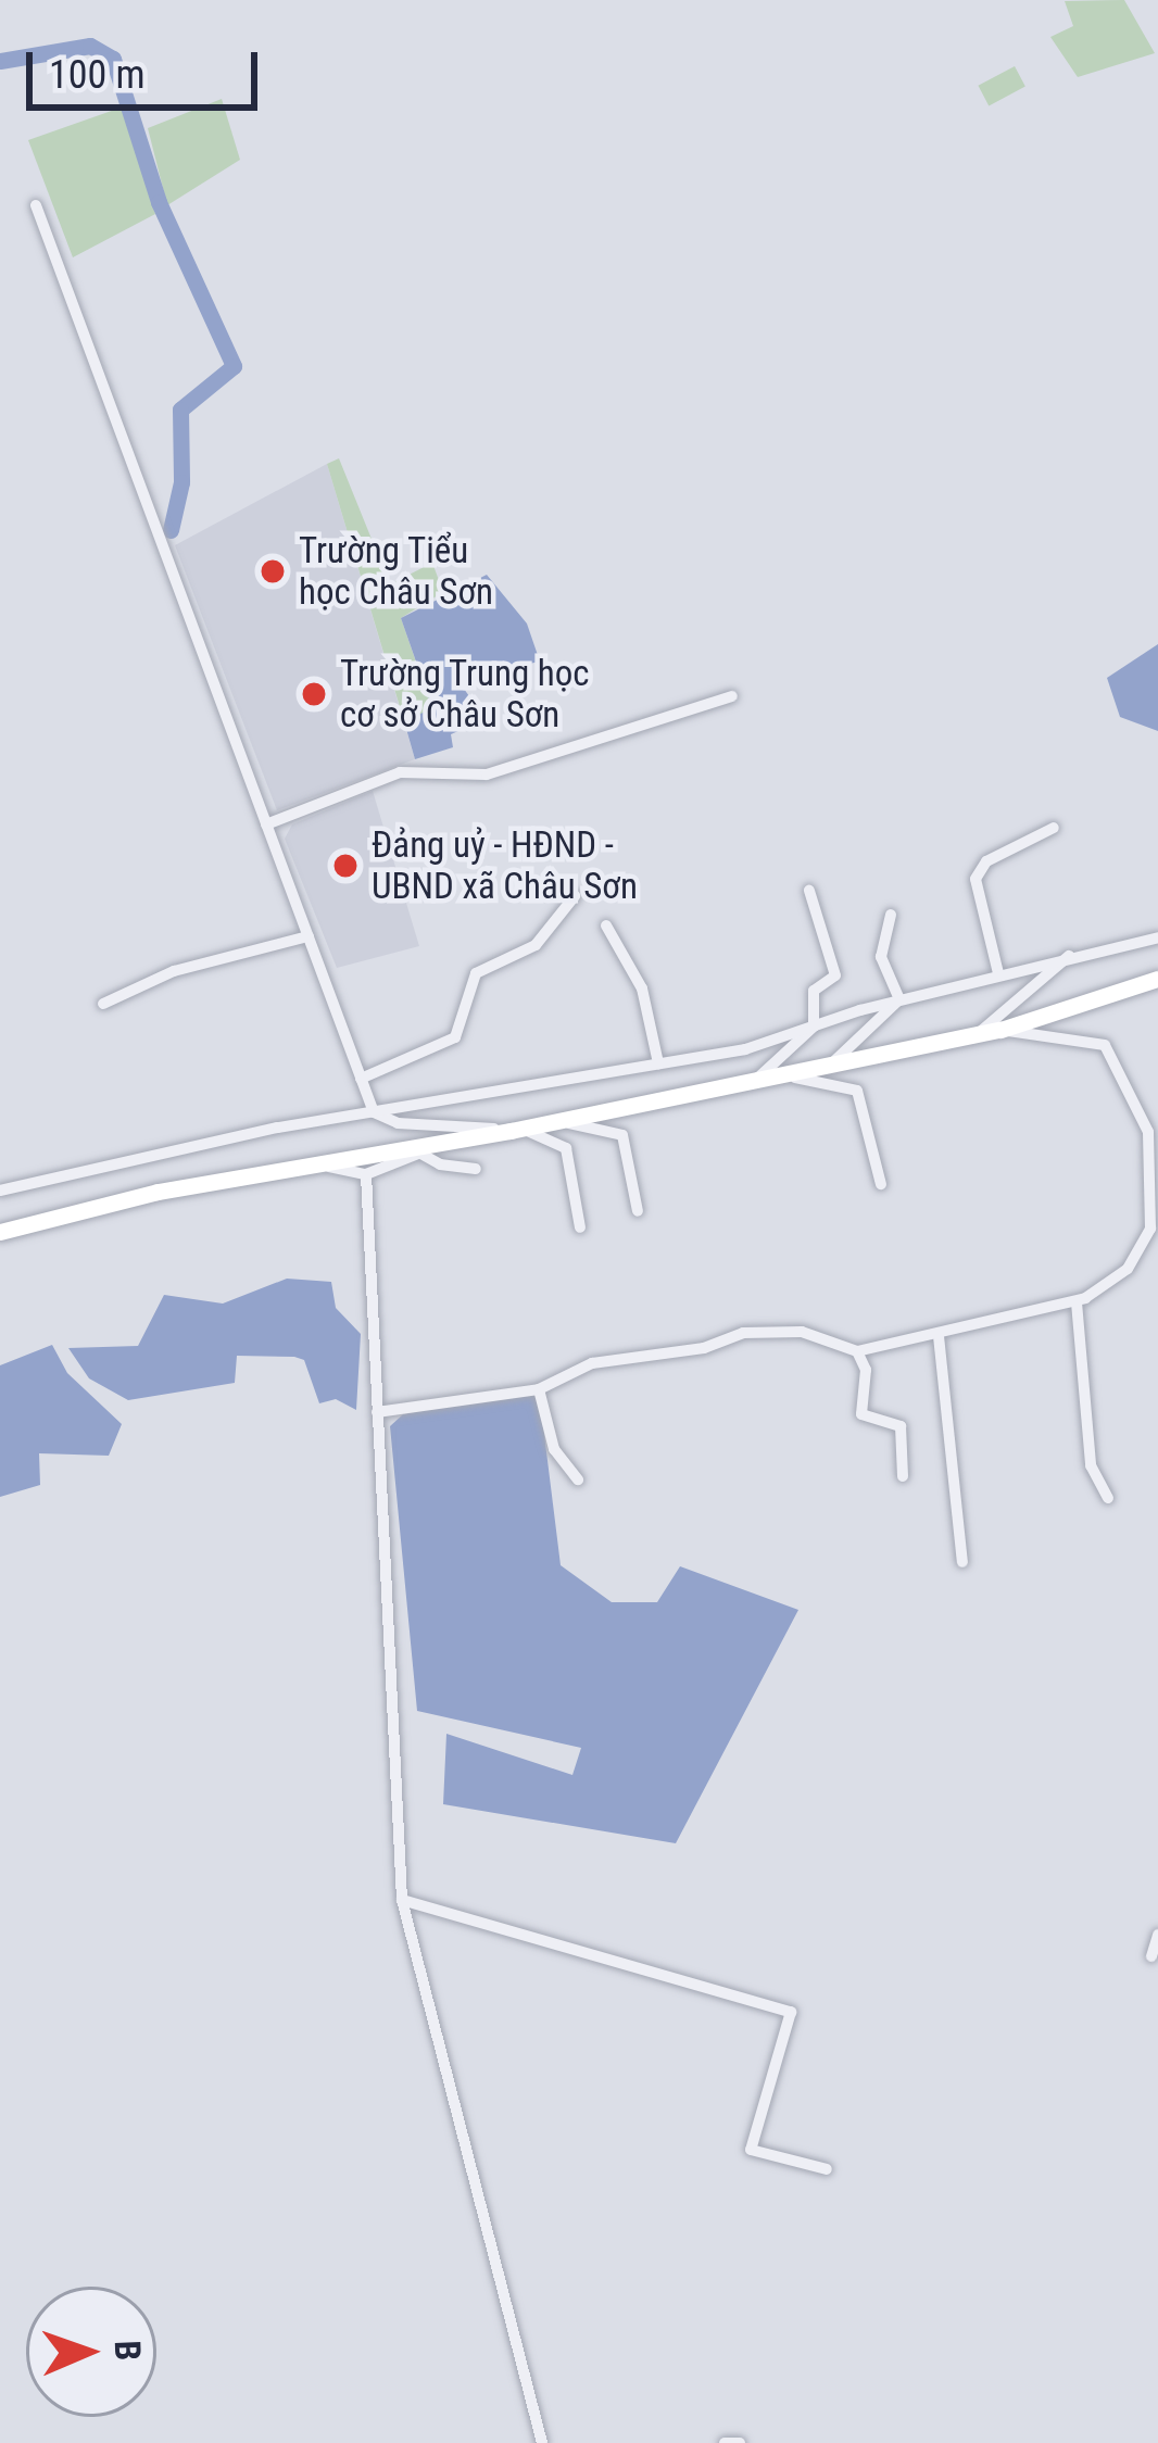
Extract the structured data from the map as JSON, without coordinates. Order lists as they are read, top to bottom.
{
  "places": ["Trường Tiểu học Châu Sơn", "Trường Trung học cơ sở Châu Sơn", "Đảng uỷ - HĐND - UBND xã Châu Sơn"],
  "scale_bar": "100 m",
  "north": "right"
}
